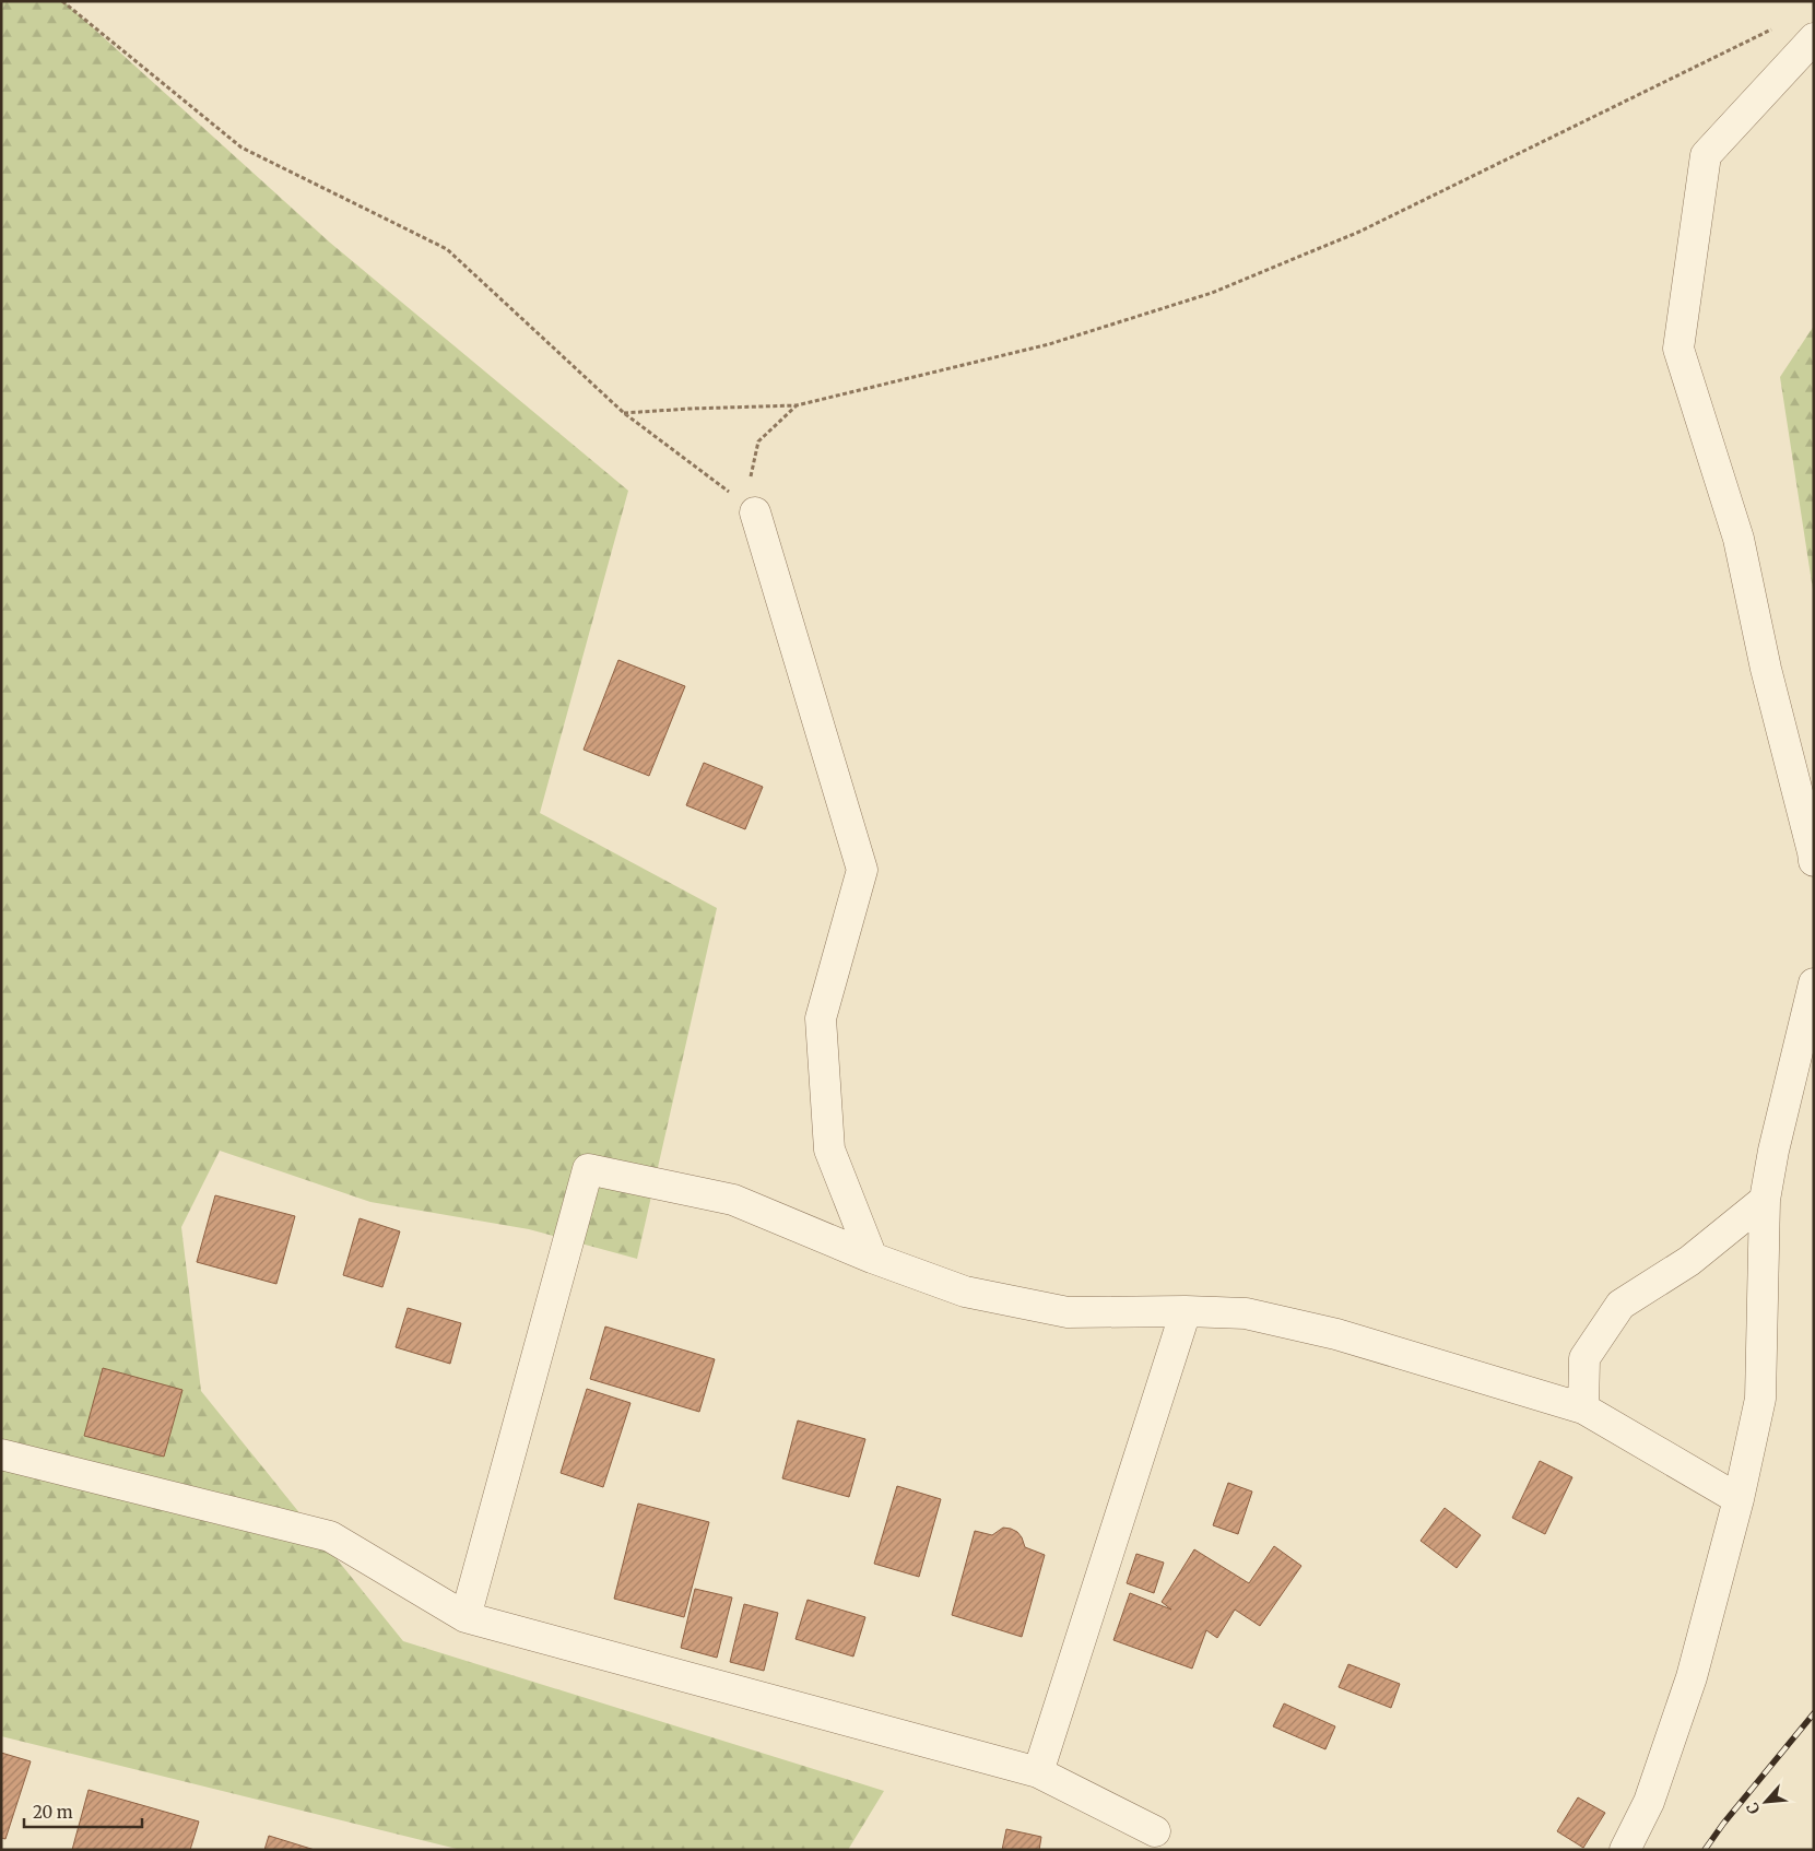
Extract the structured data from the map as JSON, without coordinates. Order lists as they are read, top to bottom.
{
  "scale_bar": "20 m",
  "north": "bottom left"
}
